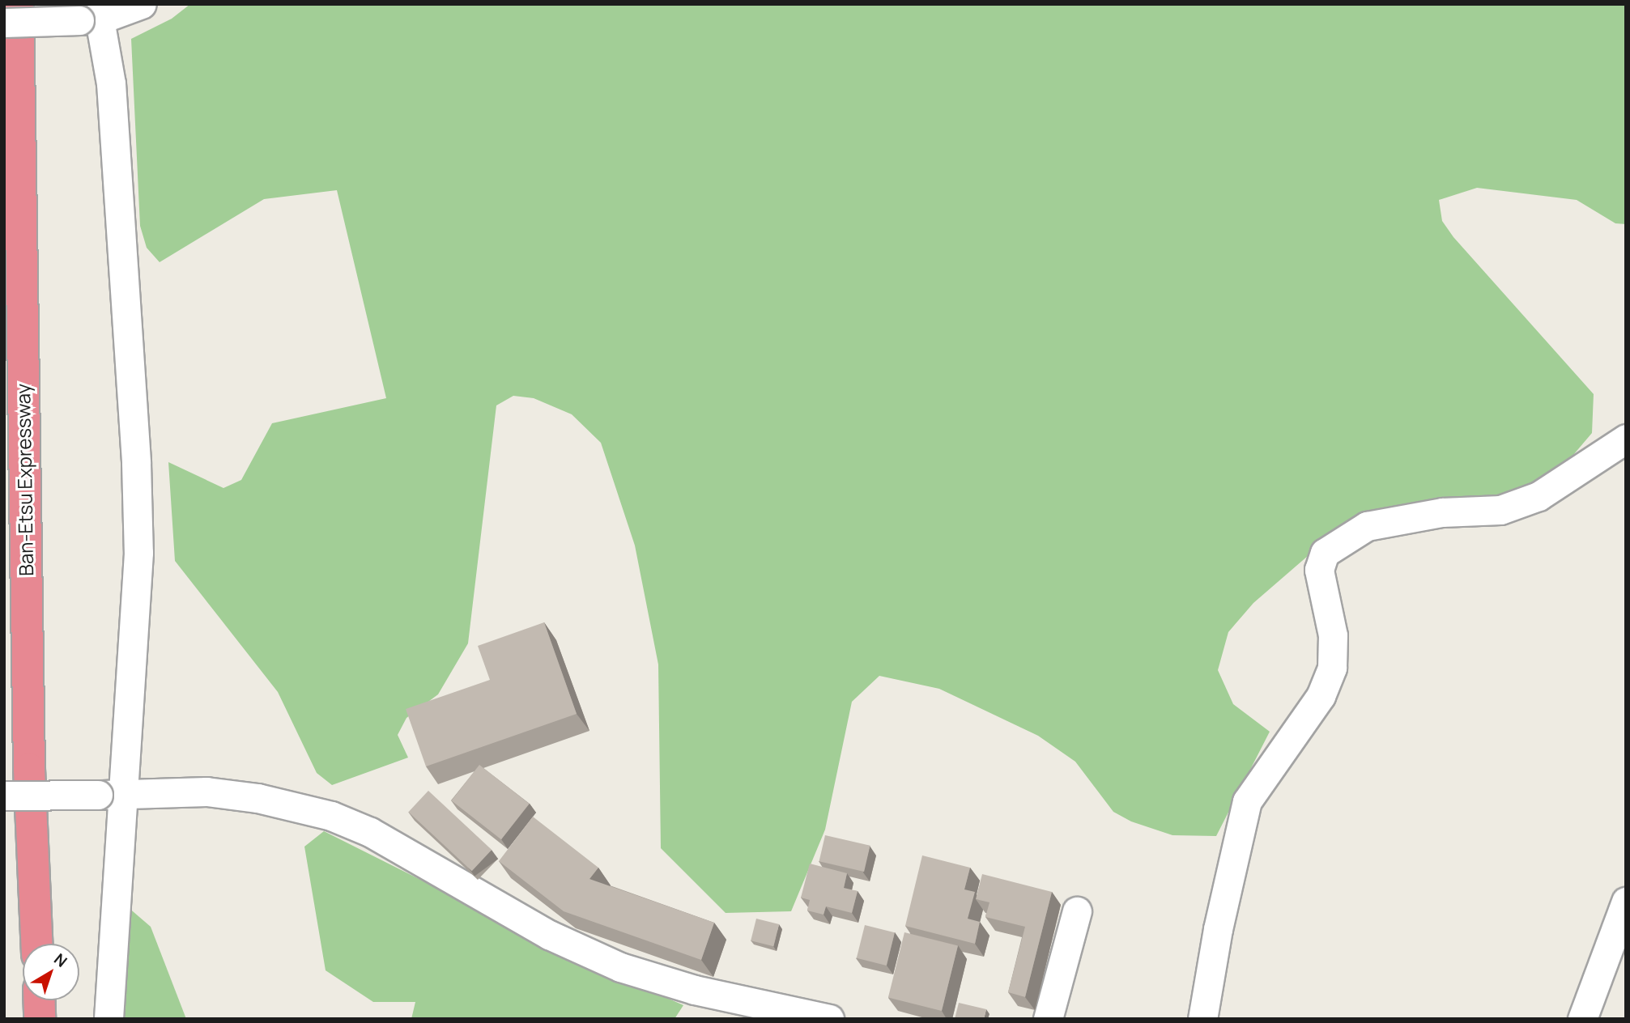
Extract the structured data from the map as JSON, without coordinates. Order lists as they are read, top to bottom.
{
  "streets": {
    "highway": ["Ban-Etsu Expressway"]
  },
  "north": "top right"
}
